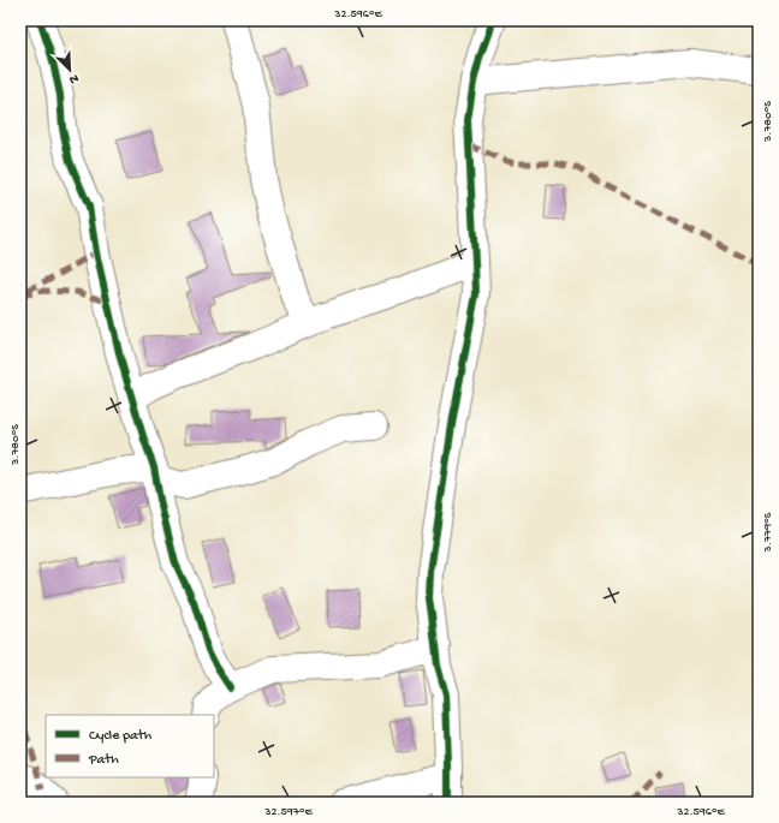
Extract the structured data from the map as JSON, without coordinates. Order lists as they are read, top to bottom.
{
  "legend": ["Cycle path", "Path"],
  "north": "bottom right",
  "coordinates": [
    "32.596°E",
    "3.780°S",
    "3.779°S",
    "32.597°E"
  ]
}
